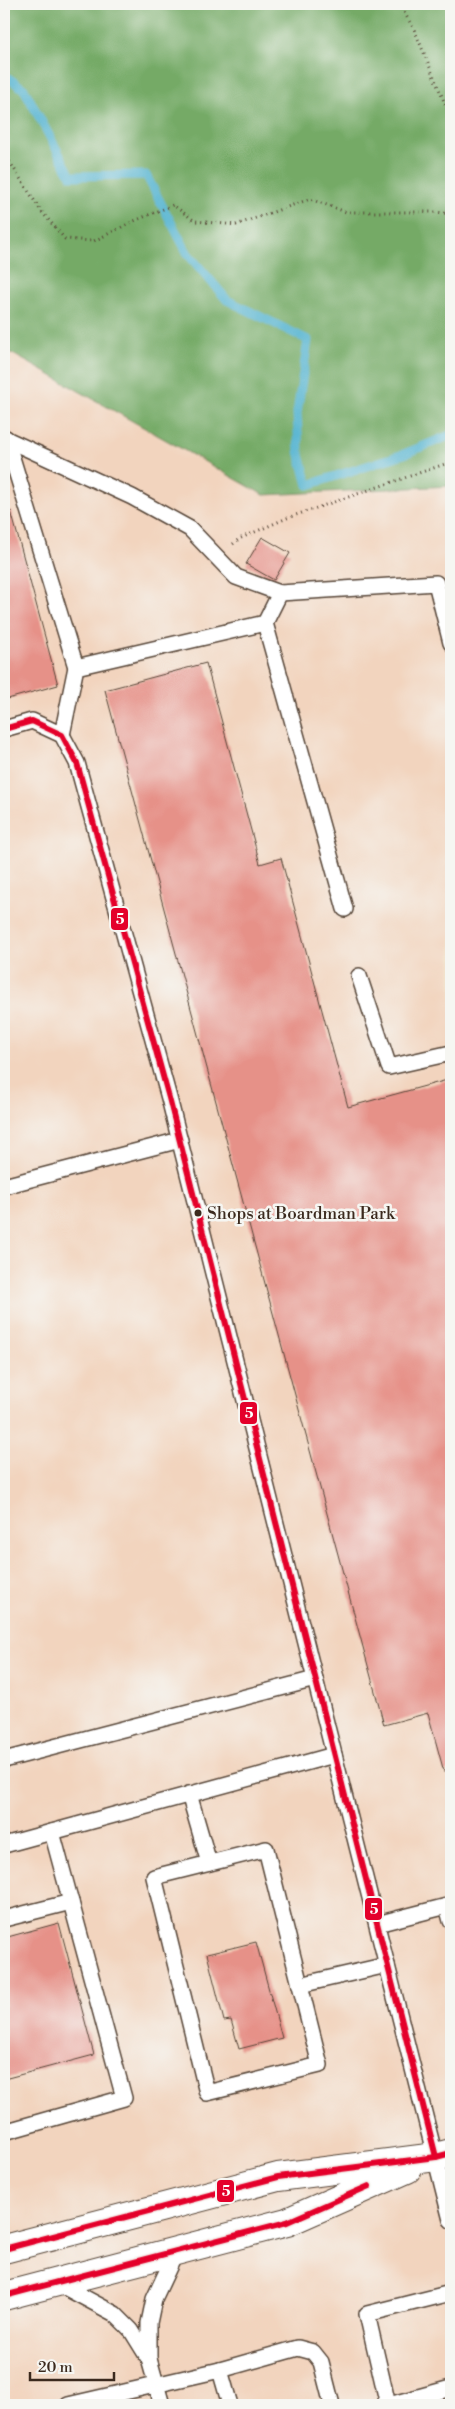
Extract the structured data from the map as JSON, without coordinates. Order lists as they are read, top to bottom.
{
  "places": ["Shops at Boardman Park"],
  "lines": ["transit line 5"],
  "scale_bar": "20 m"
}
